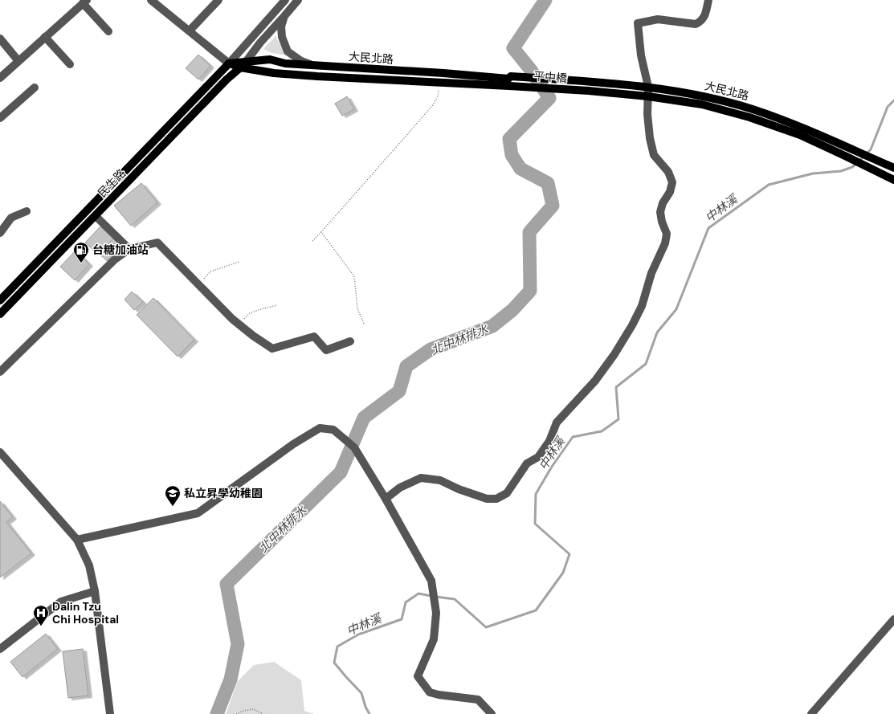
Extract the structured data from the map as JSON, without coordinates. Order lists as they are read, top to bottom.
{
  "streets": {
    "main road": ["大民北路", "平中橋", "民生路"]
  },
  "crossings": [
    ["大民北路", "平中橋"],
    ["大民北路", "民生路"]
  ],
  "water": ["中林溪", "北中林排水"],
  "places": {
    "fuel station": ["台糖加油站"],
    "school or university": ["私立昇學幼稚園"],
    "hospital": ["Dalin Tzu Chi Hospital"]
  }
}
